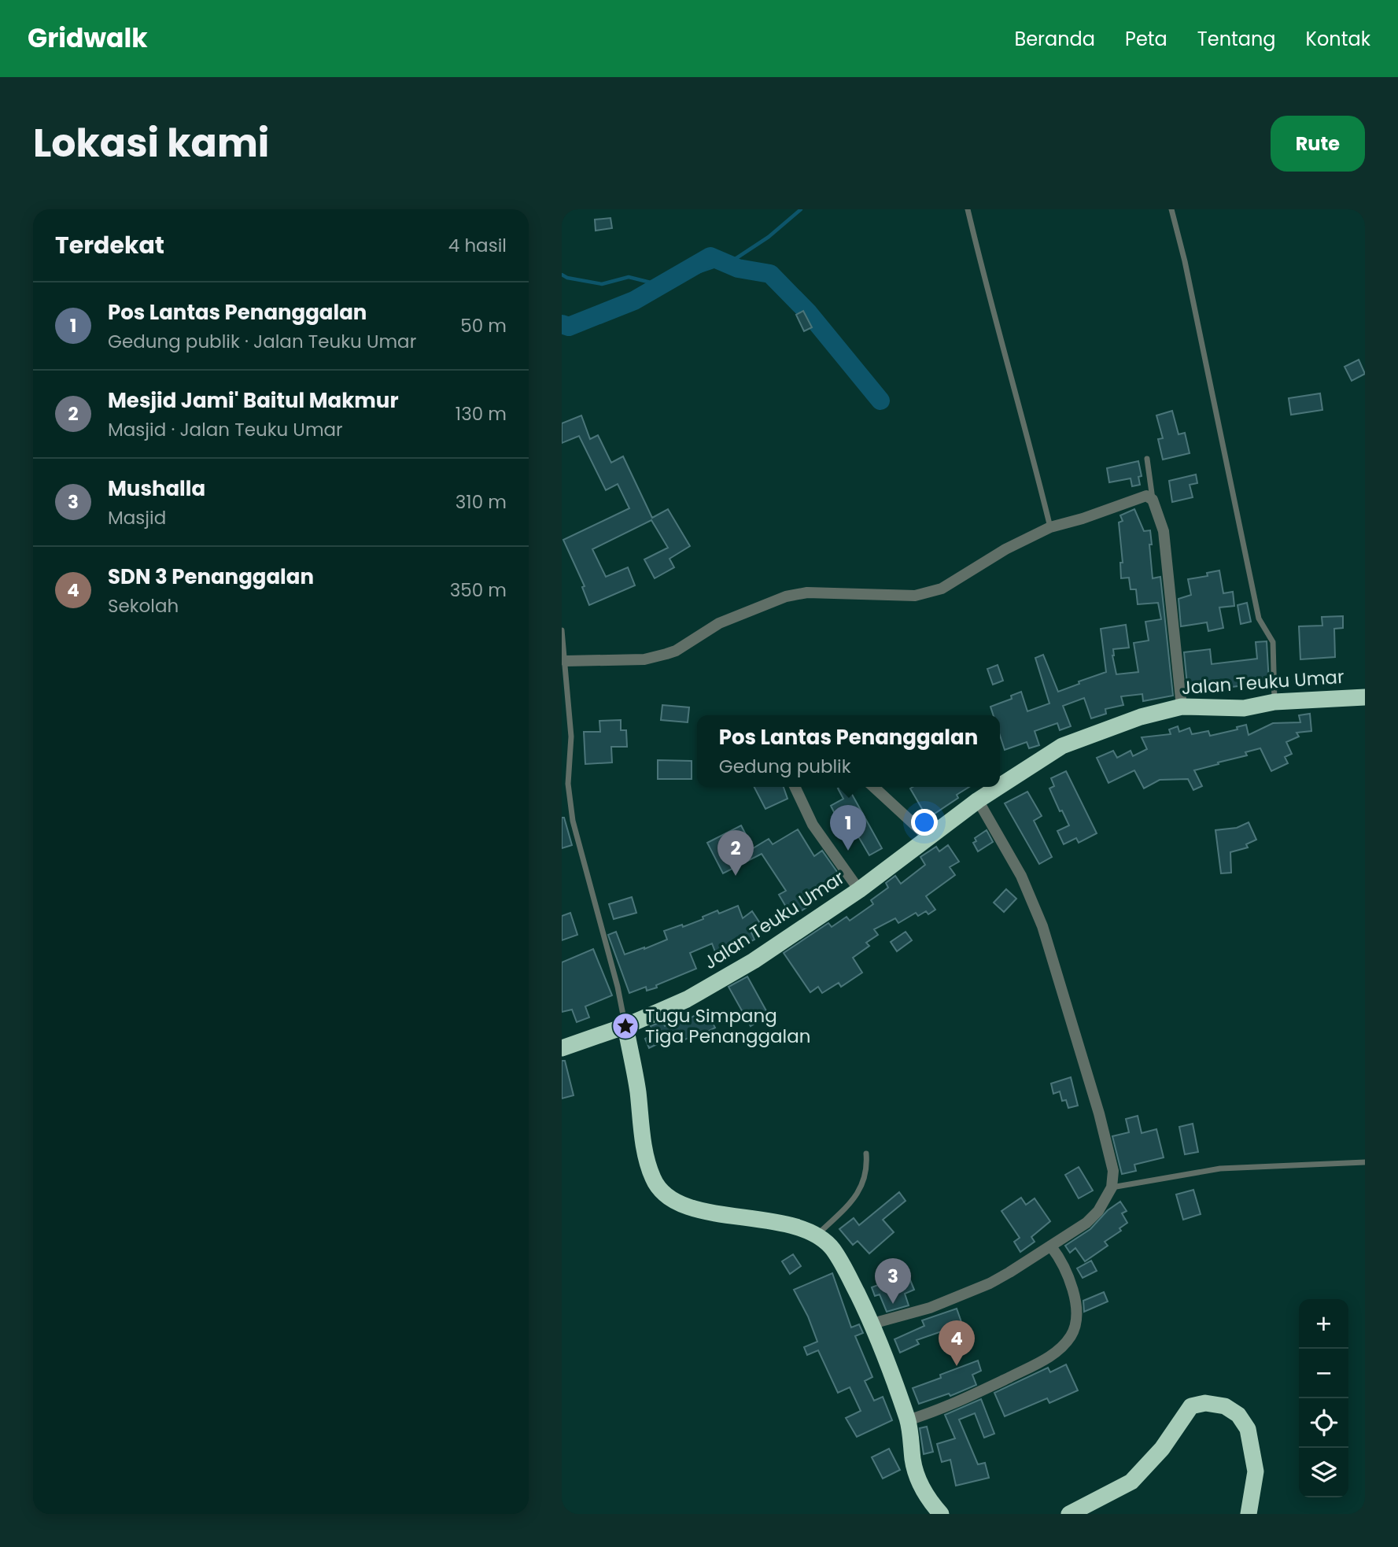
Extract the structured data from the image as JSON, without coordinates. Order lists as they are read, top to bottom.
{
  "streets": {
    "highway": ["Jalan Teuku Umar"]
  },
  "places": {
    "place": ["Tugu Simpang Tiga Penanggalan"]
  },
  "page": {
    "header": "Gridwalk",
    "nav": [
      "Beranda",
      "Peta",
      "Tentang",
      "Kontak"
    ],
    "title": "Lokasi kami",
    "buttons": "Rute",
    "heading": ["Terdekat", "4 hasil"],
    "list": [
      {
        "mark": "1",
        "name": "Pos Lantas Penanggalan",
        "note": "Gedung publik · Jalan Teuku Umar",
        "value": "50 m"
      },
      {
        "mark": "2",
        "name": "Mesjid Jami' Baitul Makmur",
        "note": "Masjid · Jalan Teuku Umar",
        "value": "130 m"
      },
      {
        "mark": "3",
        "name": "Mushalla",
        "note": "Masjid",
        "value": "310 m"
      },
      {
        "mark": "4",
        "name": "SDN 3 Penanggalan",
        "note": "Sekolah",
        "value": "350 m"
      }
    ],
    "popup": ["Pos Lantas Penanggalan", "Gedung publik"],
    "pins": [
      "1",
      "2",
      "3",
      "4"
    ],
    "map_buttons": ["+", "−"]
  }
}
